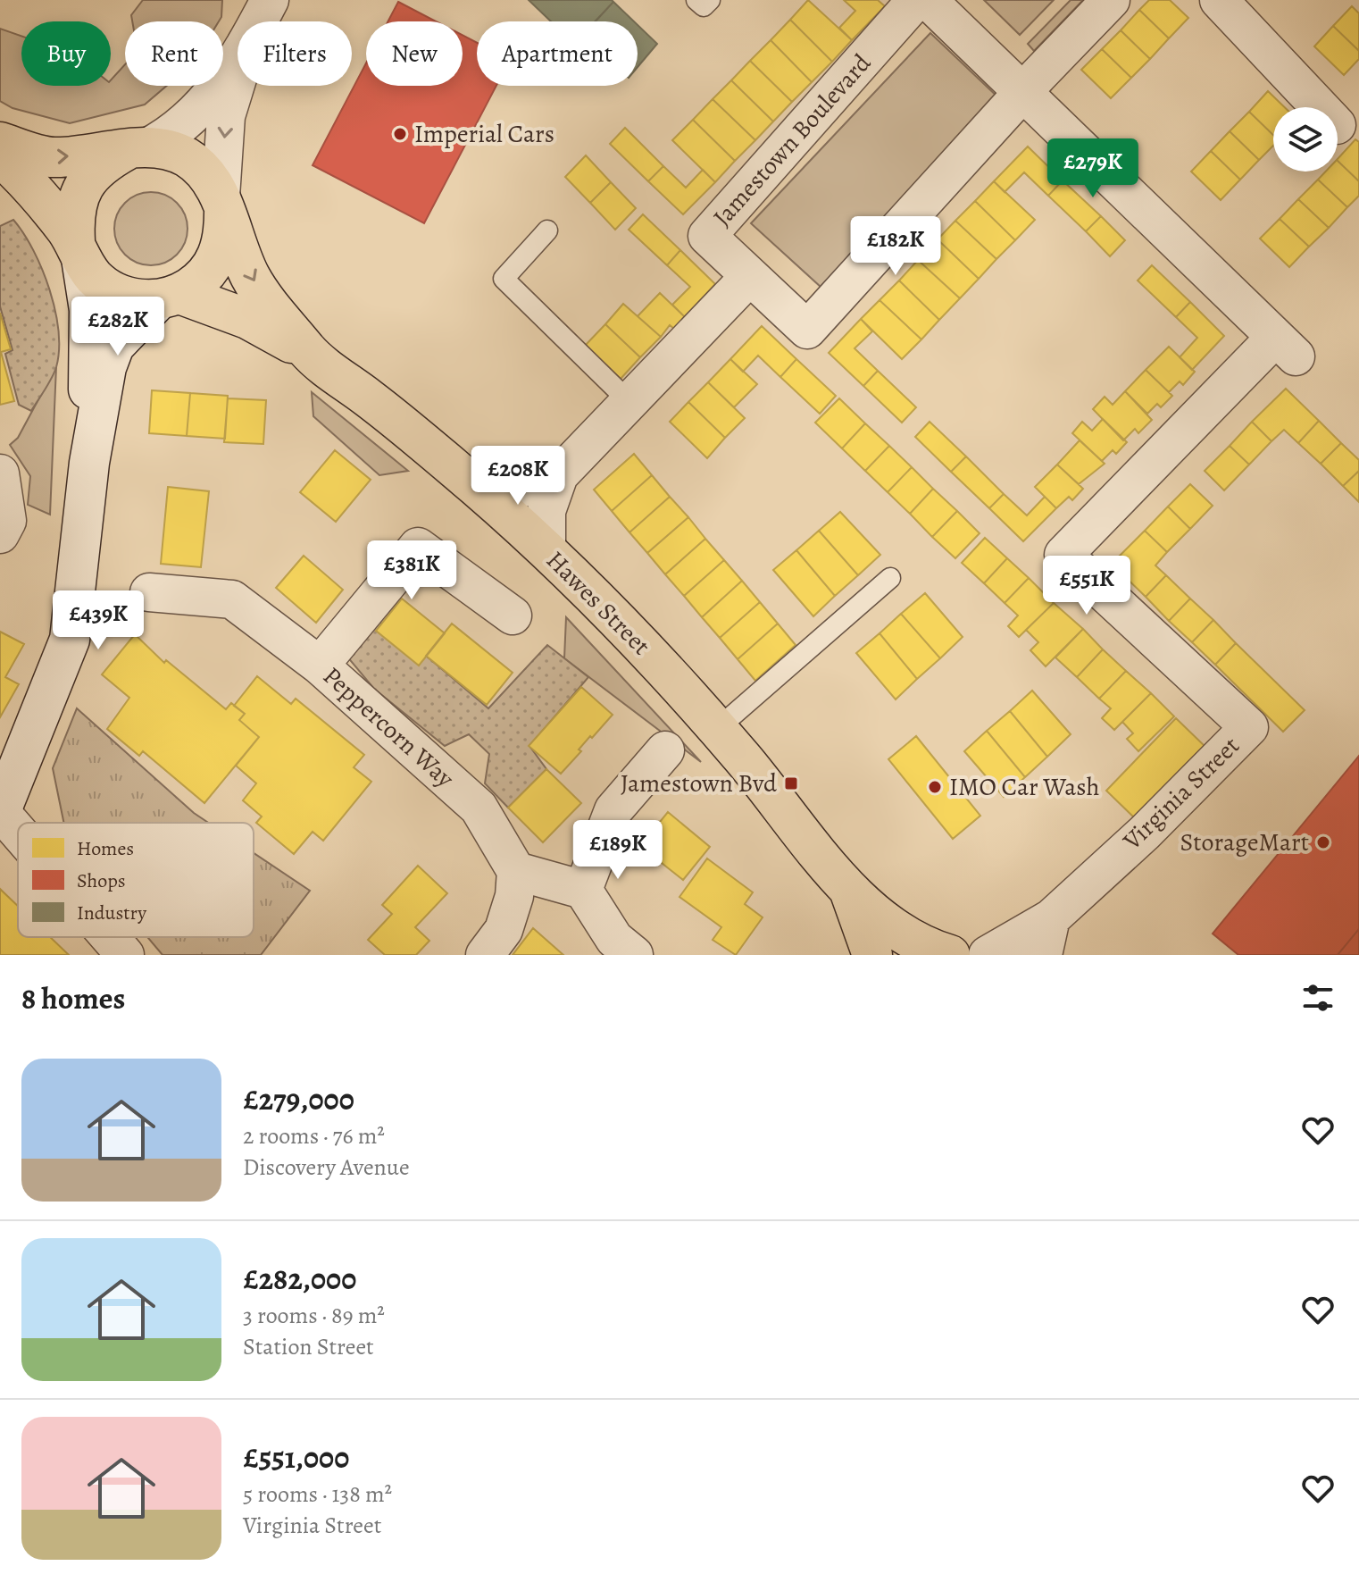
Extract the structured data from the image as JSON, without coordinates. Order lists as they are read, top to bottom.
{
  "streets": {
    "main road": ["Hawes Street"],
    "street": ["Jamestown Boulevard", "Peppercorn Way", "Virginia Street"]
  },
  "crossings": [
    ["Jamestown Boulevard", "Virginia Street"]
  ],
  "places": {
    "other": ["Imperial Cars", "IMO Car Wash", "StorageMart"],
    "transit": ["Jamestown Bvd"]
  },
  "legend": ["Homes", "Shops", "Industry"],
  "page": {
    "chip": [
      "Buy",
      "Rent",
      "Filters",
      "New",
      "Apartment"
    ],
    "price": [
      "£279K",
      "£182K",
      "£282K",
      "£208K",
      "£381K",
      "£551K",
      "£439K",
      "£189K"
    ],
    "heading": "8 homes",
    "list": [
      {
        "name": "£279,000",
        "note": "2 rooms · 76 m² · Discovery Avenue"
      },
      {
        "name": "£282,000",
        "note": "3 rooms · 89 m² · Station Street"
      },
      {
        "name": "£551,000",
        "note": "5 rooms · 138 m² · Virginia Street"
      }
    ]
  }
}
